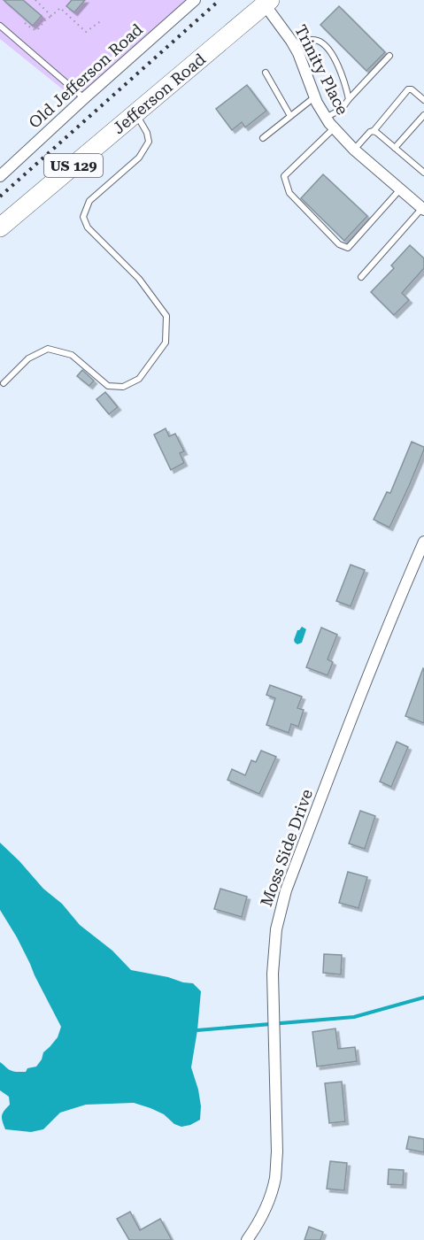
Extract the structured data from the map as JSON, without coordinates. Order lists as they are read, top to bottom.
{
  "streets": {
    "highway": ["Jefferson Road", "US 129"],
    "street": ["Trinity Place", "Old Jefferson Road", "Moss Side Drive"]
  },
  "crossings": [
    ["Trinity Place", "Jefferson Road"]
  ]
}
